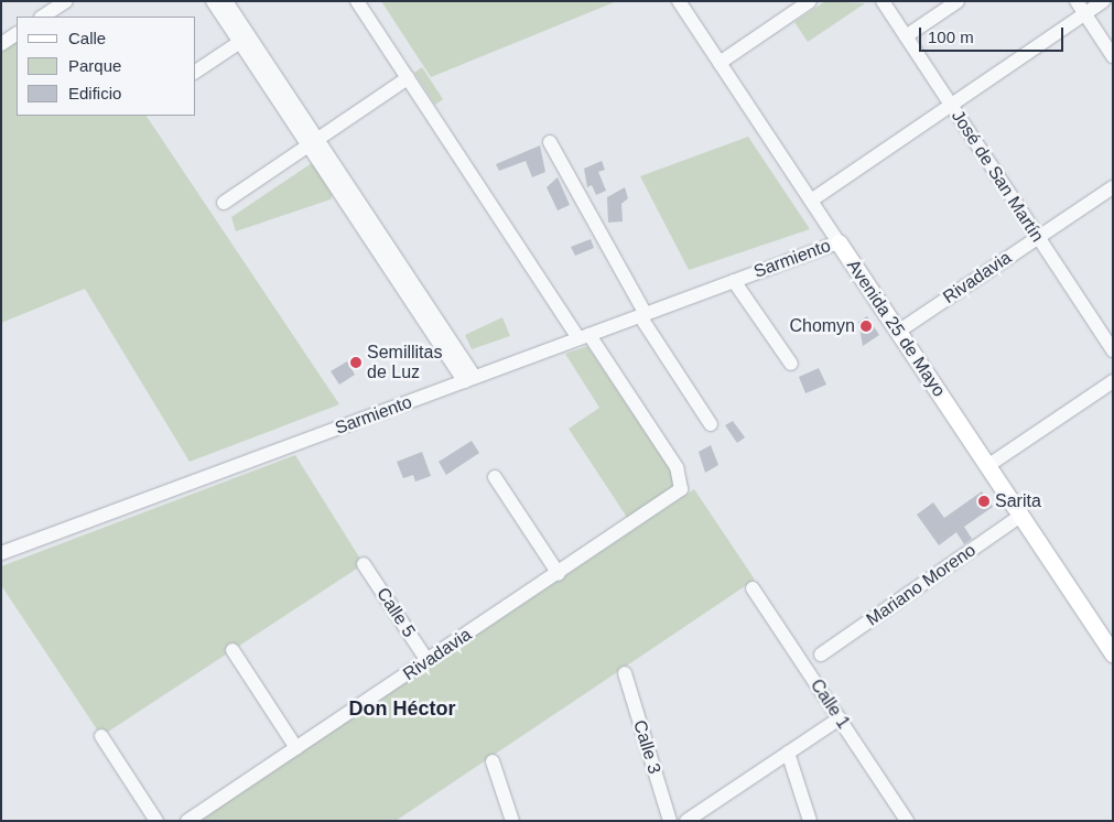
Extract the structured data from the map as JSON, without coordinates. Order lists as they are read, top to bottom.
{
  "streets": {
    "main road": ["Avenida 25 de Mayo"],
    "street": [
      "José de San Martín",
      "Sarmiento",
      "Rivadavia",
      "Mariano Moreno",
      "Calle 5",
      "Calle 1",
      "Calle 3"
    ]
  },
  "crossings": [
    ["José de San Martín", "Rivadavia"],
    ["Sarmiento", "Rivadavia"],
    ["Sarmiento", "Avenida 25 de Mayo"],
    ["Rivadavia", "Avenida 25 de Mayo"],
    ["Rivadavia", "Calle 5"],
    ["Avenida 25 de Mayo", "Mariano Moreno"]
  ],
  "districts": ["Don Héctor"],
  "places": ["Chomyn", "Semillitas de Luz", "Sarita"],
  "legend": ["Calle", "Parque", "Edificio"],
  "scale_bar": "100 m"
}
